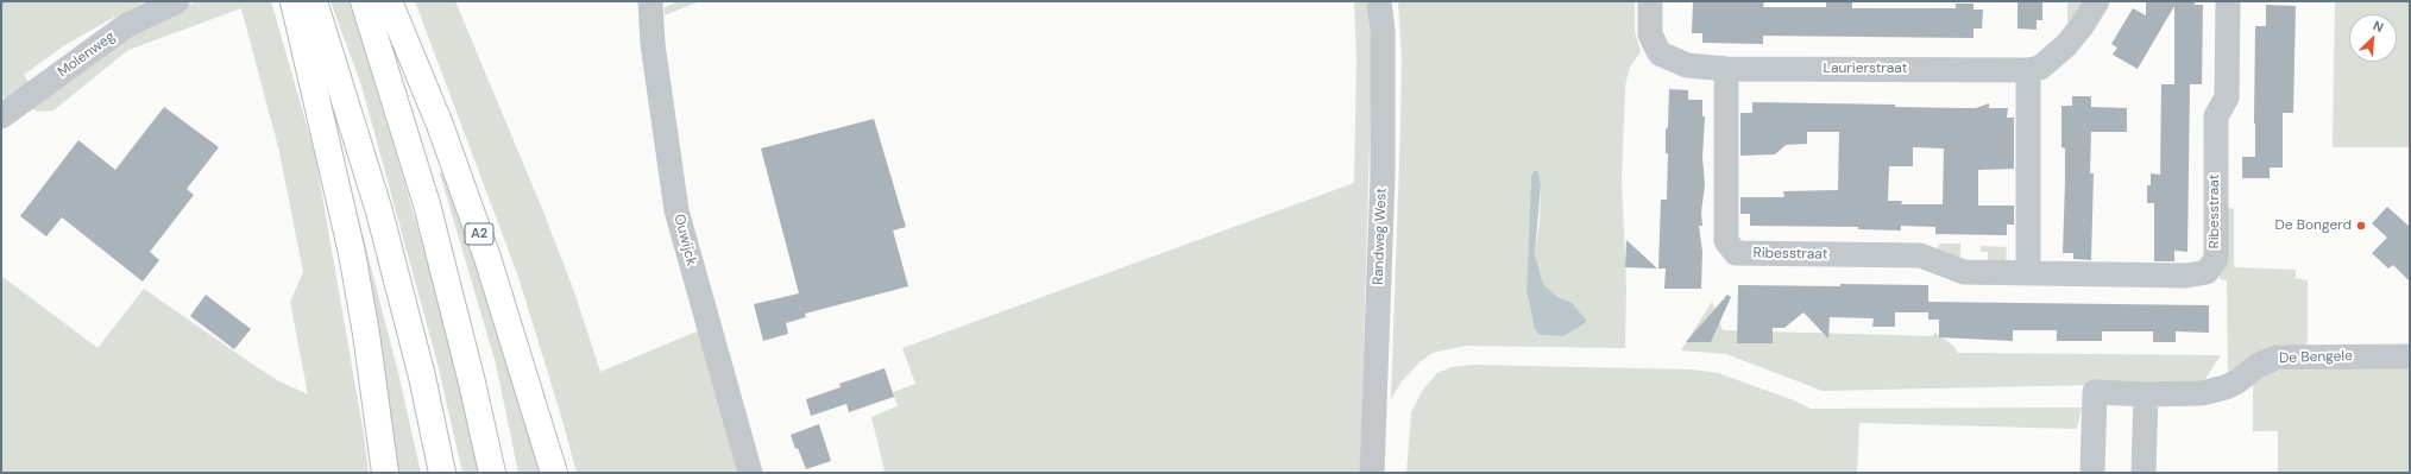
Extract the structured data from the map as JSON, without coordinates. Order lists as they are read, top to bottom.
{
  "streets": {
    "highway": ["A2"],
    "street": [
      "Molenweg",
      "Laurierstraat",
      "Ribesstraat",
      "Randweg West",
      "Ouwijck",
      "De Bengele"
    ]
  },
  "crossings": [
    ["Laurierstraat", "Ribesstraat"]
  ],
  "places": ["De Bongerd"],
  "north": "top right"
}
